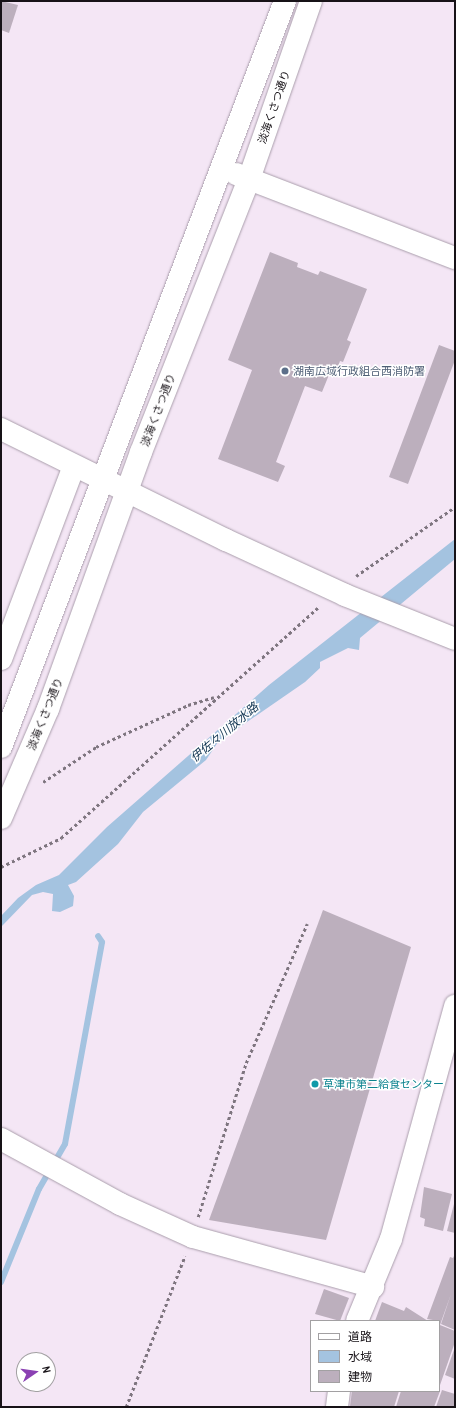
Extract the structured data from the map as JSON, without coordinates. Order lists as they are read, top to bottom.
{
  "streets": {
    "street": ["淡海くさつ通り"]
  },
  "water": ["伊佐々川放水路"],
  "places": ["湖南広域行政組合西消防署", "草津市第二給食センター"],
  "legend": ["道路", "水域", "建物"],
  "north": "right"
}
